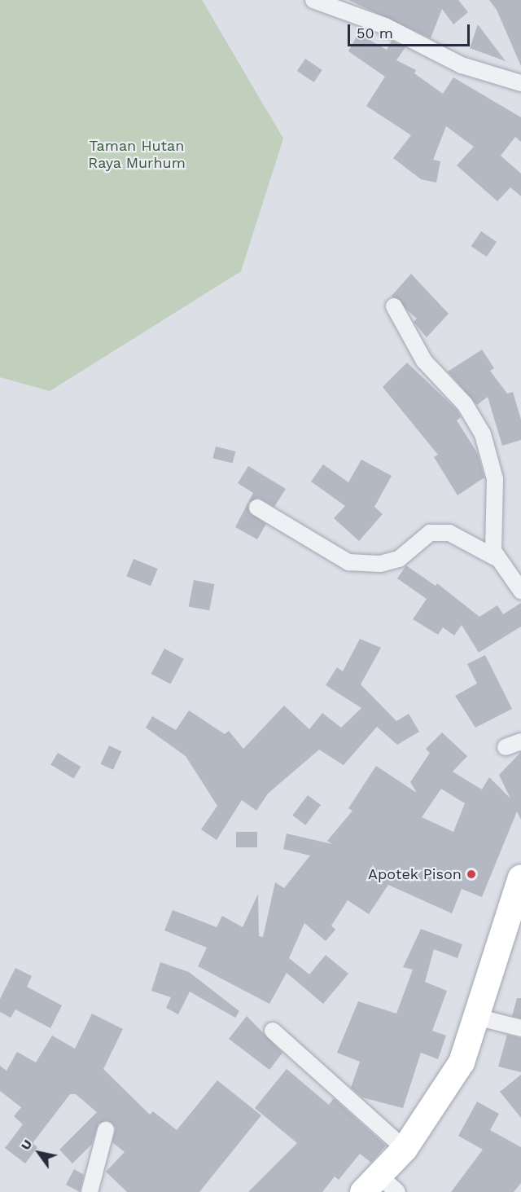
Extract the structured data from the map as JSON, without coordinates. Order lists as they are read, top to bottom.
{
  "parks": ["Taman Hutan Raya Murhum"],
  "places": ["Apotek Pison"],
  "scale_bar": "50 m",
  "north": "top left"
}
